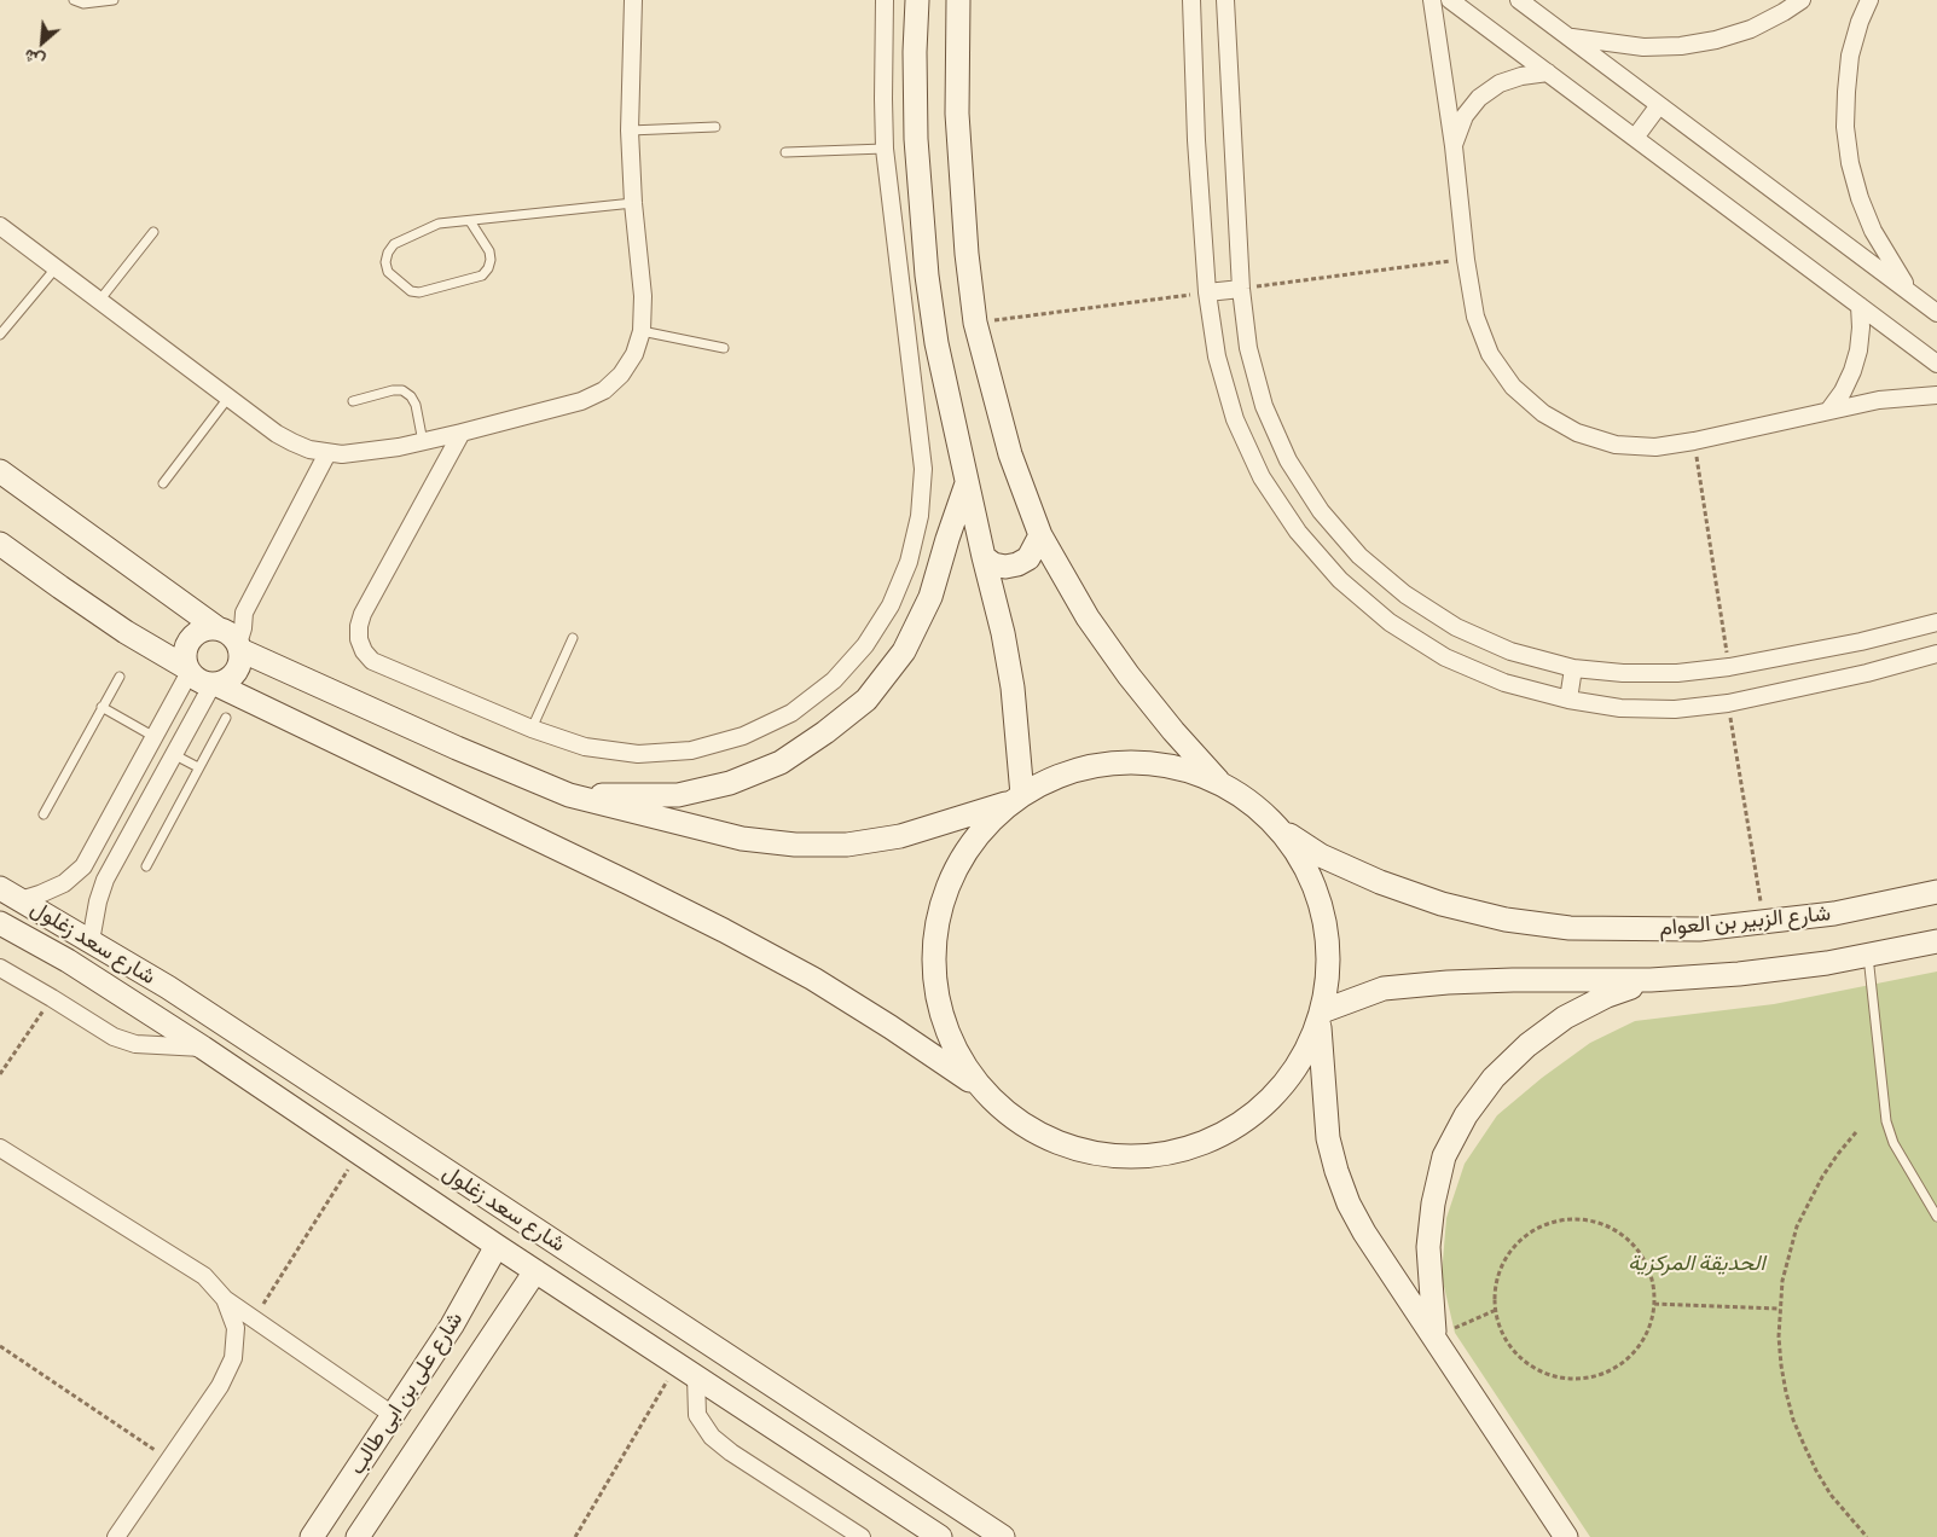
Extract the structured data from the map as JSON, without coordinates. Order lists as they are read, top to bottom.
{
  "streets": {
    "street": ["شارع الزبير بن العوام", "شارع سعد زغلول", "شارع على بن ابى طالب"]
  },
  "crossings": [
    ["شارع سعد زغلول", "شارع على بن ابى طالب"]
  ],
  "parks": ["الحديقة المركزية"],
  "north": "bottom left"
}
